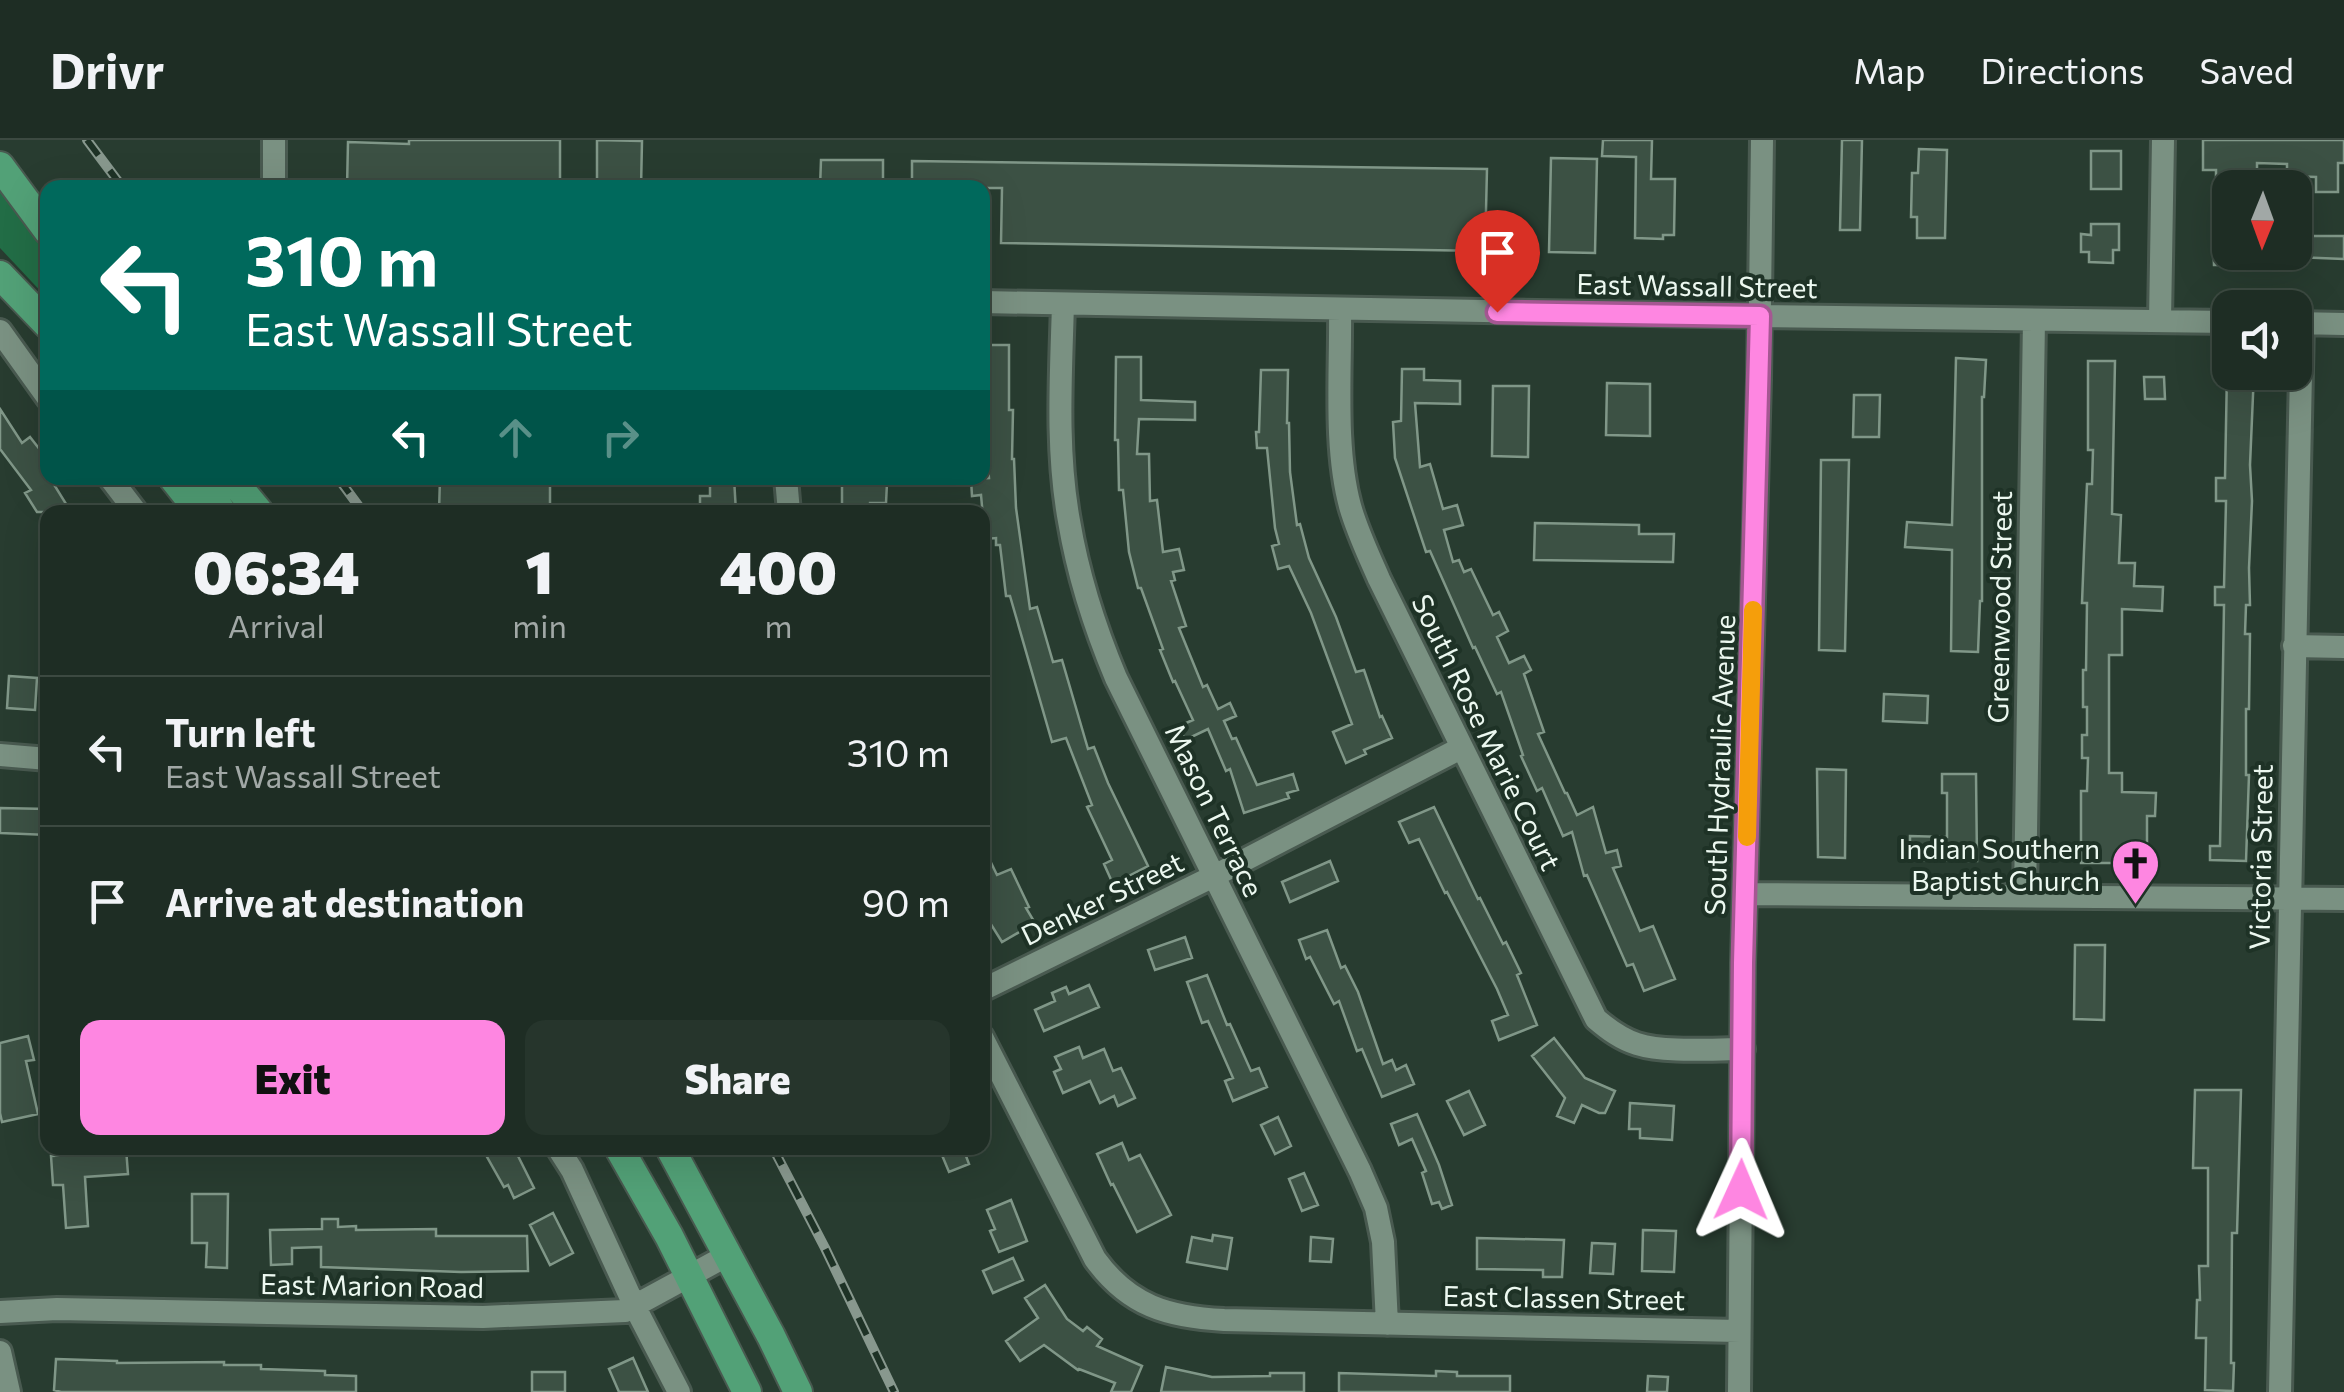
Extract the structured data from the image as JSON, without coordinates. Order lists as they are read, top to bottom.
{
  "streets": {
    "street": [
      "East Wassall Street",
      "Greenwood Street",
      "South Rose Marie Court",
      "South Hydraulic Avenue",
      "Mason Terrace",
      "Victoria Street",
      "Denker Street",
      "East Marion Road",
      "East Classen Street"
    ]
  },
  "crossings": [
    ["East Wassall Street", "Greenwood Street"],
    ["East Wassall Street", "South Rose Marie Court"],
    ["East Wassall Street", "South Hydraulic Avenue"],
    ["East Wassall Street", "Mason Terrace"],
    ["South Rose Marie Court", "South Hydraulic Avenue"],
    ["South Rose Marie Court", "Denker Street"],
    ["South Hydraulic Avenue", "East Classen Street"],
    ["Mason Terrace", "Denker Street"],
    ["Mason Terrace", "East Classen Street"]
  ],
  "places": {
    "church": ["Indian Southern Baptist Church"]
  },
  "north": "bottom",
  "page": {
    "header": "Drivr",
    "nav": ["Map", "Directions", "Saved"],
    "turn": ["310 m", "East Wassall Street"],
    "eta": [
      "06:34",
      "Arrival",
      "1",
      "min",
      "400",
      "m"
    ],
    "list": [
      {
        "name": "Turn left",
        "note": "East Wassall Street",
        "value": "310 m"
      },
      {
        "name": "Arrive at destination",
        "value": "90 m"
      }
    ],
    "buttons": ["Exit", "Share"]
  }
}
